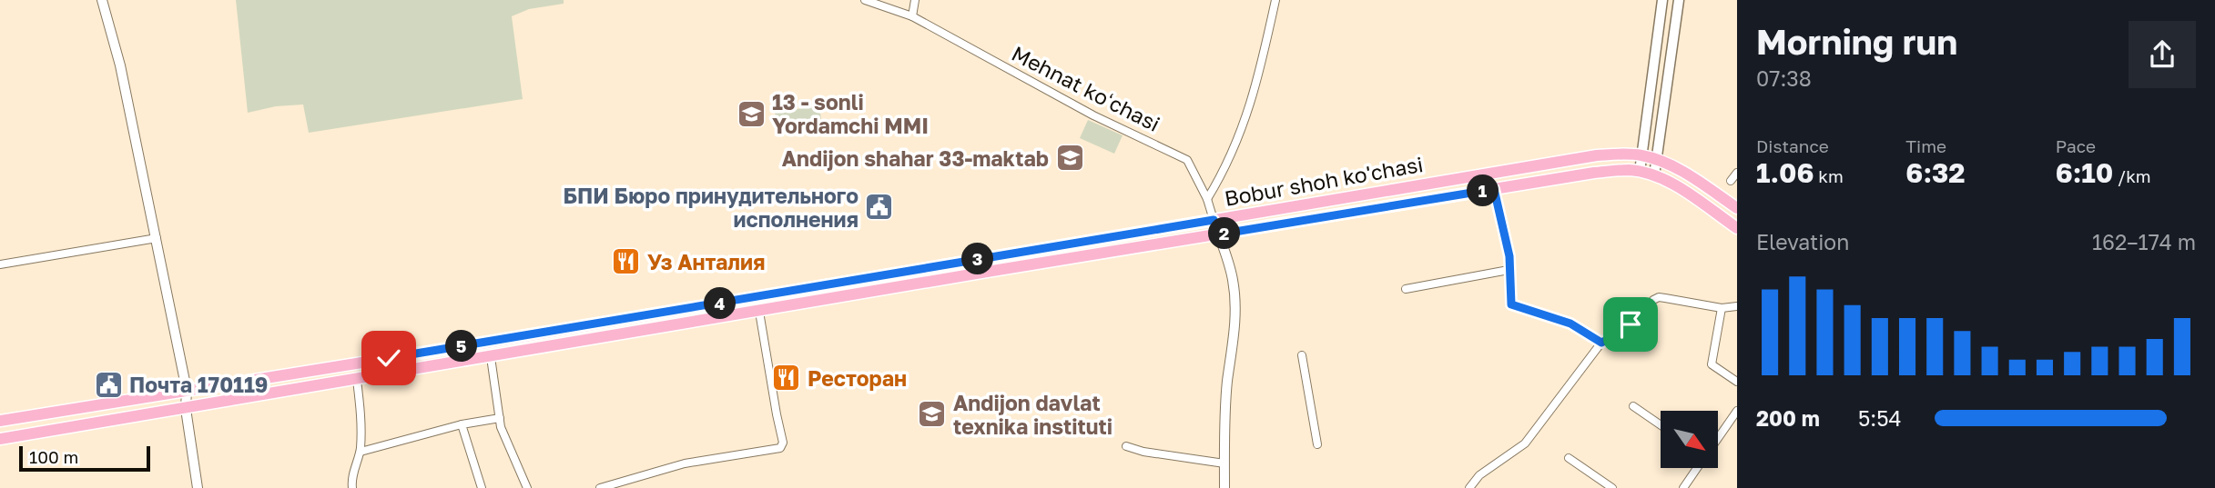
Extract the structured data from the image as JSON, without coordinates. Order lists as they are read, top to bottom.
{
  "streets": {
    "main road": ["Bobur shoh ko'chasi"],
    "street": ["Mehnat koʻchasi"]
  },
  "crossings": [
    ["Mehnat koʻchasi", "Bobur shoh ko'chasi"]
  ],
  "places": {
    "school or university": ["13 - sonli Yordamchi MMI", "Andijon shahar 33-maktab", "Andijon davlat texnika instituti"],
    "public building": ["БПИ Бюро принудительного исполнения", "Почта 170119"],
    "restaurant": ["Уз Анталия", "Ресторан"]
  },
  "scale_bar": "100 m",
  "north": "bottom right",
  "page": {
    "heading": ["Morning run", "07:38"],
    "stats": [
      ["Distance", "1.06 km"],
      ["Time", "6:32"],
      ["Pace", "6:10 /km"]
    ],
    "pins": [
      "1",
      "2",
      "3",
      "4",
      "5"
    ],
    "chart": ["Elevation", "162–174 m"],
    "list": [
      {
        "name": "200 m",
        "note": "5:54"
      }
    ],
    "scale": "100 m"
  }
}
